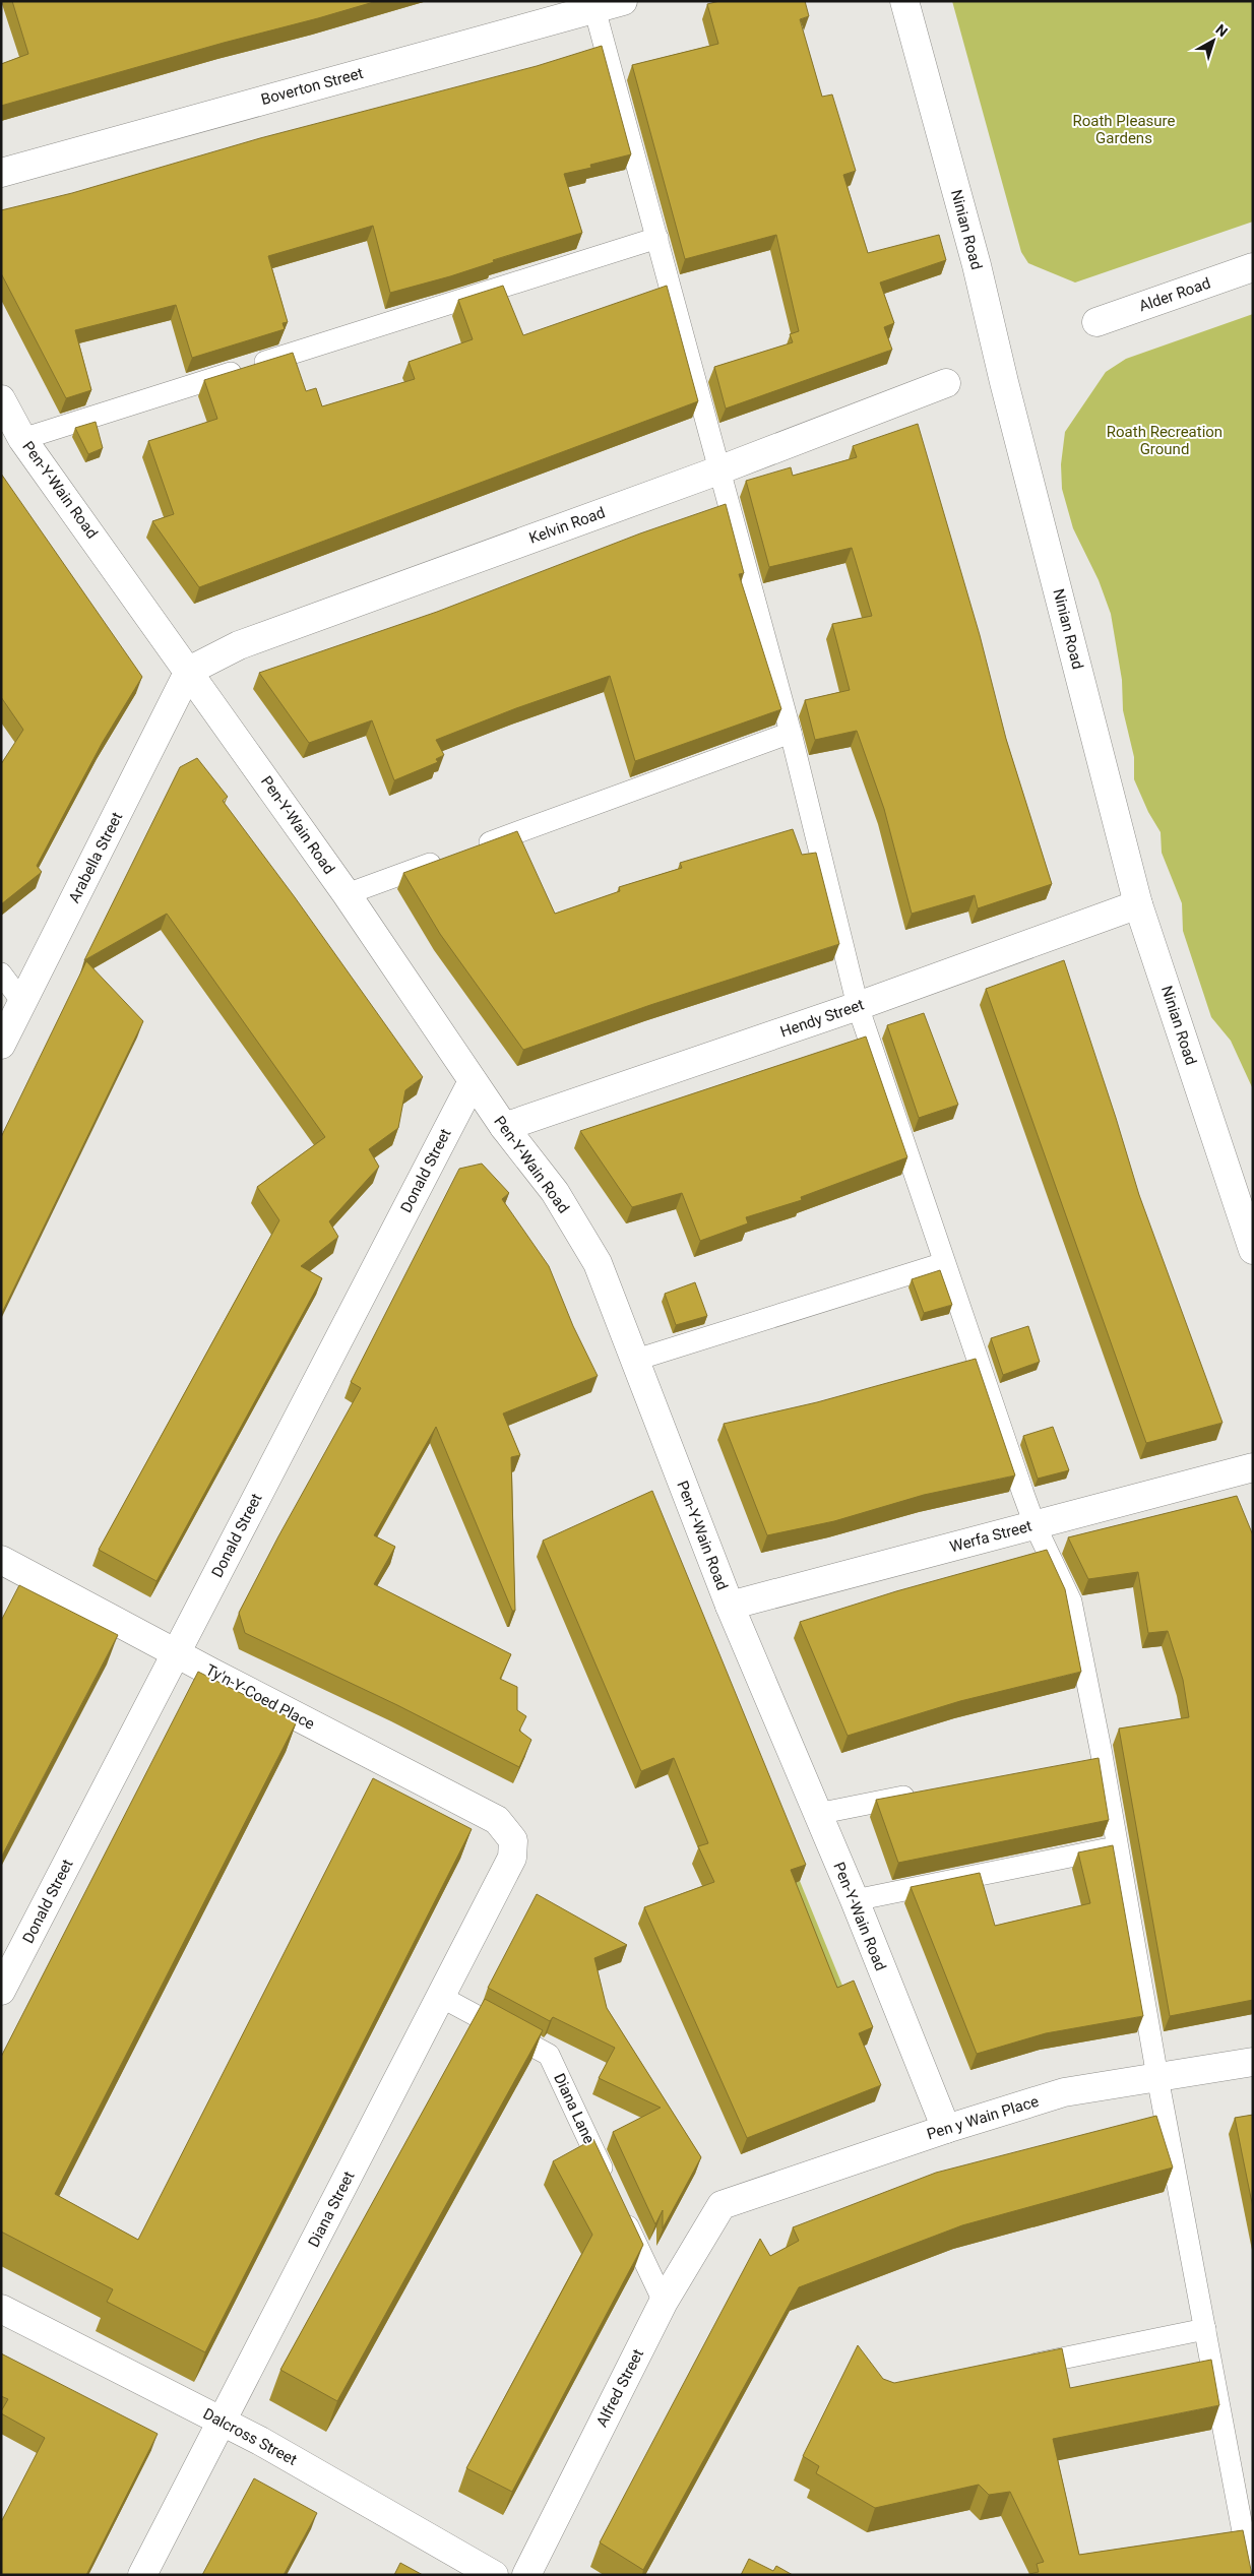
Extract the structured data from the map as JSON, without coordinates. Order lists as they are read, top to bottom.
{
  "streets": {
    "street": [
      "Boverton Street",
      "Ninian Road",
      "Alder Road",
      "Pen-Y-Wain Road",
      "Kelvin Road",
      "Arabella Street",
      "Hendy Street",
      "Donald Street",
      "Werfa Street",
      "Ty'n-Y-Coed Place",
      "Pen y Wain Place",
      "Diana Street",
      "Alfred Street",
      "Dalcross Street"
    ],
    "lane": ["Diana Lane"]
  },
  "crossings": [
    ["Ninian Road", "Hendy Street"],
    ["Pen-Y-Wain Road", "Kelvin Road"],
    ["Pen-Y-Wain Road", "Arabella Street"],
    ["Pen-Y-Wain Road", "Hendy Street"],
    ["Pen-Y-Wain Road", "Donald Street"],
    ["Pen-Y-Wain Road", "Werfa Street"],
    ["Pen-Y-Wain Road", "Pen y Wain Place"],
    ["Kelvin Road", "Arabella Street"],
    ["Donald Street", "Ty'n-Y-Coed Place"],
    ["Ty'n-Y-Coed Place", "Diana Street"],
    ["Diana Lane", "Diana Street"],
    ["Diana Lane", "Alfred Street"],
    ["Pen y Wain Place", "Alfred Street"],
    ["Diana Street", "Dalcross Street"]
  ],
  "parks": ["Roath Pleasure Gardens", "Roath Recreation Ground"],
  "north": "top right"
}
